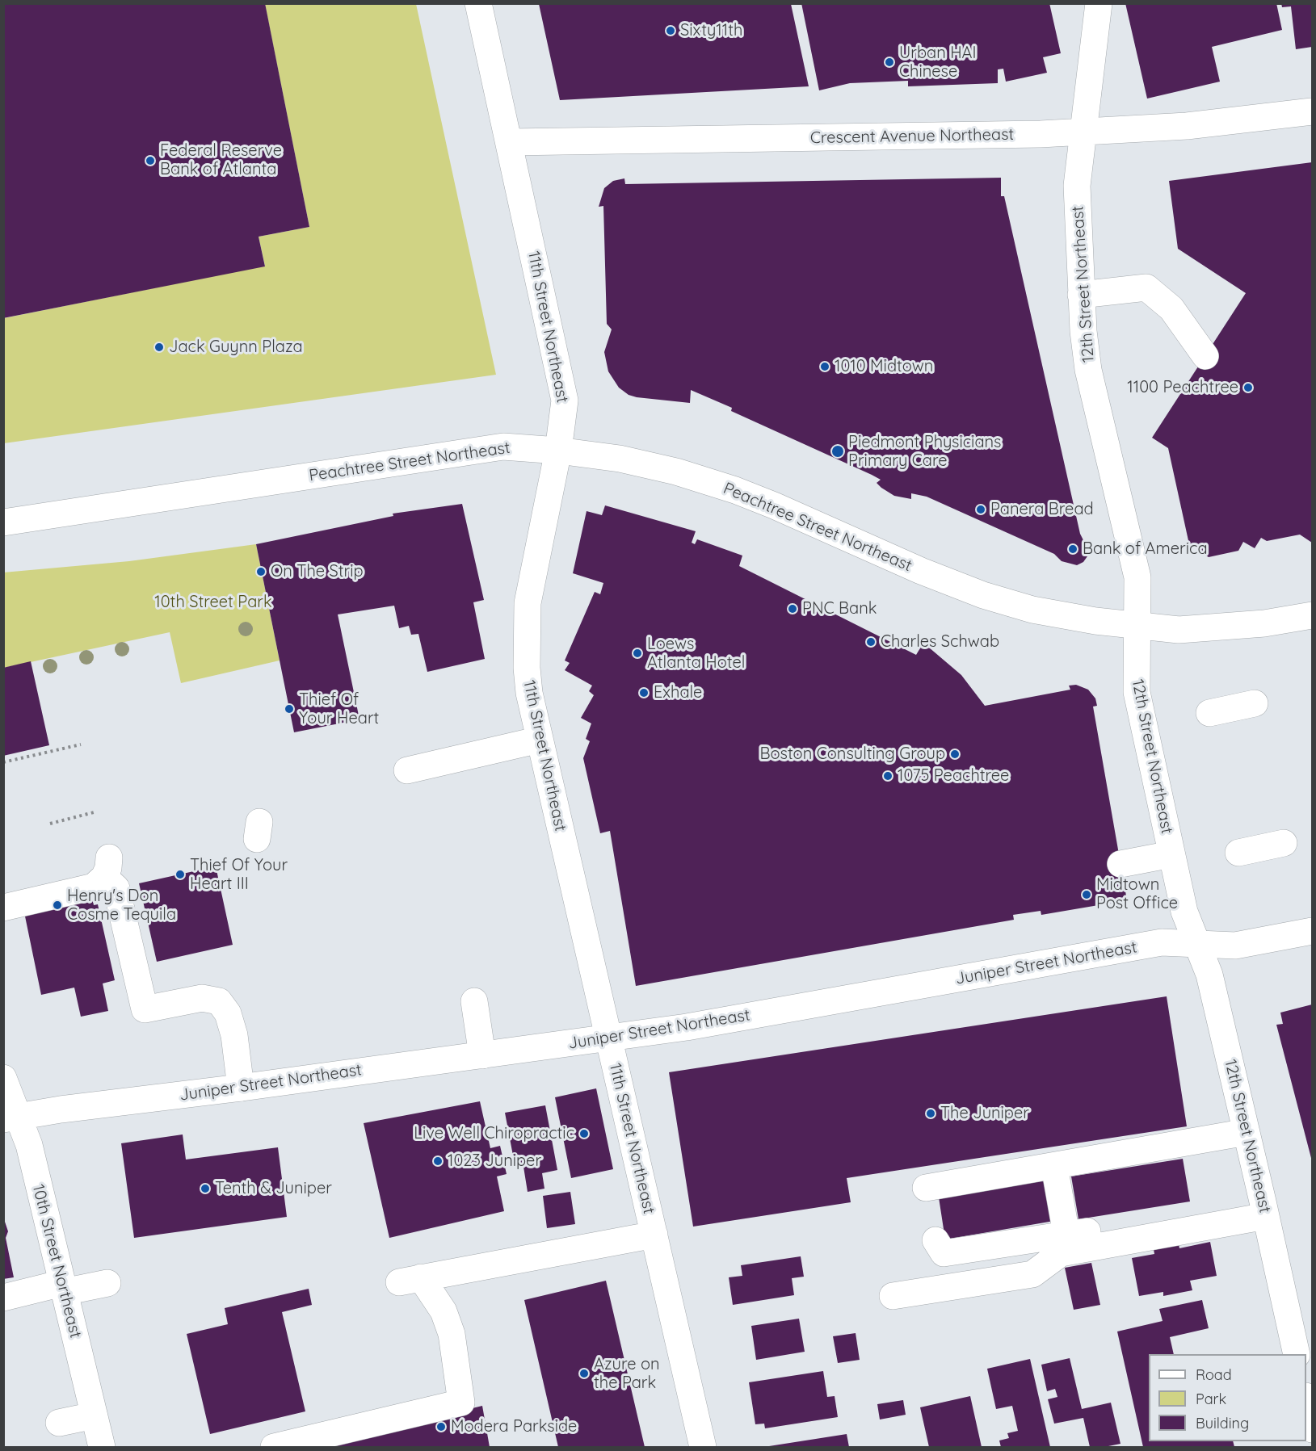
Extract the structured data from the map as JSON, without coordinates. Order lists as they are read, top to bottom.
{
  "streets": {
    "street": [
      "Crescent Avenue Northeast",
      "12th Street Northeast",
      "11th Street Northeast",
      "Peachtree Street Northeast",
      "Juniper Street Northeast",
      "10th Street Northeast"
    ]
  },
  "crossings": [
    ["Crescent Avenue Northeast", "12th Street Northeast"],
    ["Crescent Avenue Northeast", "11th Street Northeast"],
    ["12th Street Northeast", "Peachtree Street Northeast"],
    ["12th Street Northeast", "Juniper Street Northeast"],
    ["11th Street Northeast", "Peachtree Street Northeast"],
    ["11th Street Northeast", "Juniper Street Northeast"],
    ["Juniper Street Northeast", "10th Street Northeast"]
  ],
  "parks": ["10th Street Park"],
  "places": [
    "Sixty11th",
    "Urban HAI Chinese",
    "Federal Reserve Bank of Atlanta",
    "Jack Guynn Plaza",
    "1010 Midtown",
    "1100 Peachtree",
    "Piedmont Physicians Primary Care",
    "Panera Bread",
    "Bank of America",
    "On The Strip",
    "PNC Bank",
    "Charles Schwab",
    "Loews Atlanta Hotel",
    "Exhale",
    "Thief Of Your Heart",
    "Boston Consulting Group",
    "1075 Peachtree",
    "Thief Of Your Heart III",
    "Midtown Post Office",
    "Henry's Don Cosme Tequila",
    "The Juniper",
    "Live Well Chiropractic",
    "1023 Juniper",
    "Tenth & Juniper",
    "Azure on the Park",
    "Modera Parkside"
  ],
  "legend": ["Road", "Park", "Building"]
}
